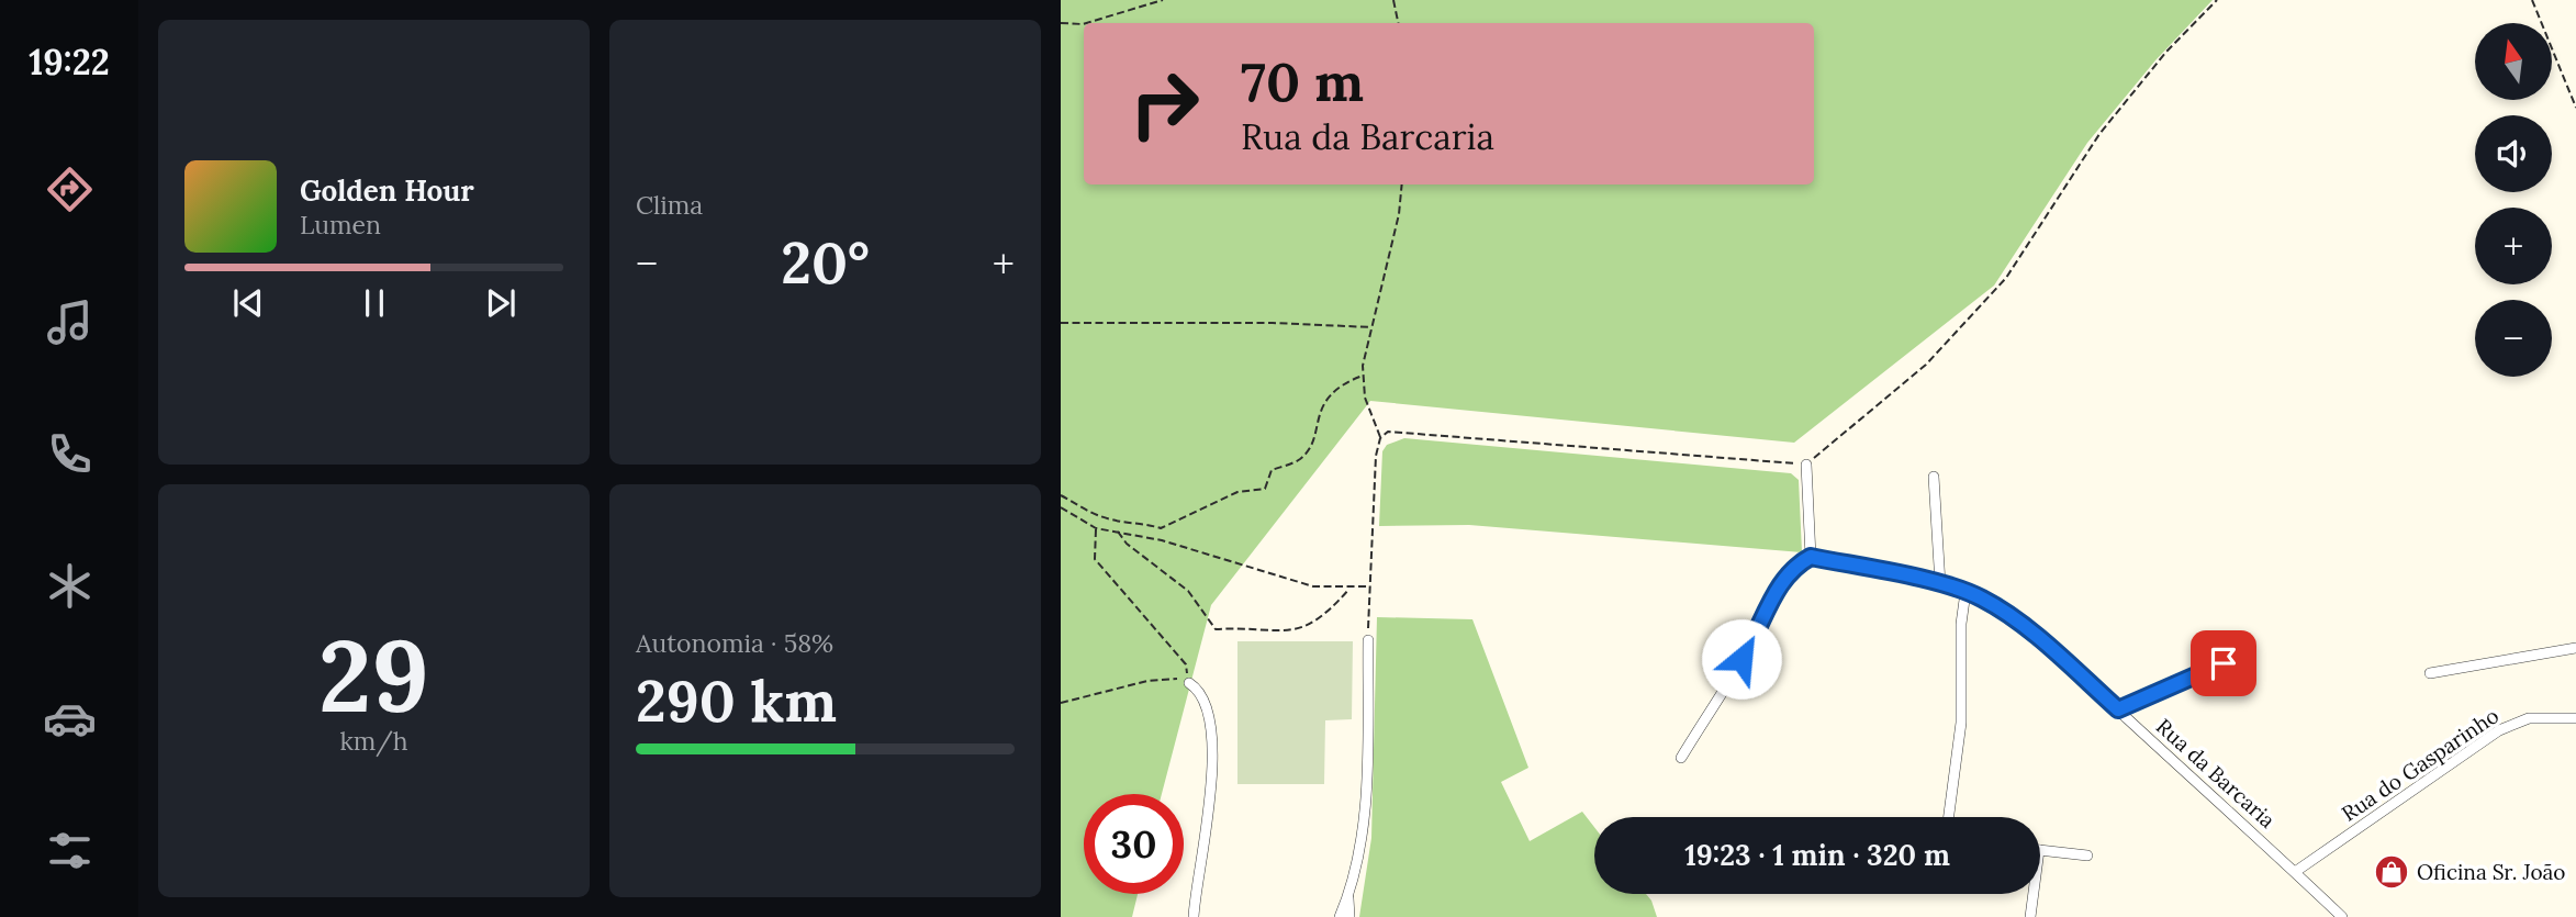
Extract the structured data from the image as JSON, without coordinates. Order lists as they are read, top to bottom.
{
  "streets": {
    "street": ["Rua do Gasparinho", "Rua da Barcaria"]
  },
  "crossings": [
    ["Rua do Gasparinho", "Rua da Barcaria"]
  ],
  "places": {
    "shop": ["Oficina Sr. João"]
  },
  "north": "top",
  "page": {
    "tabs": "19:22",
    "tile": [
      "Clima",
      ["29", "km/h"],
      ["Autonomia · 58%", "290 km"]
    ],
    "map_buttons": ["+", "−"],
    "turn": ["70 m", "Rua da Barcaria"],
    "song": ["Golden Hour", "Lumen"],
    "heat": ["−", "20°", "+"],
    "limit": "30",
    "trip": "19:23 · 1 min · 320 m"
  }
}
